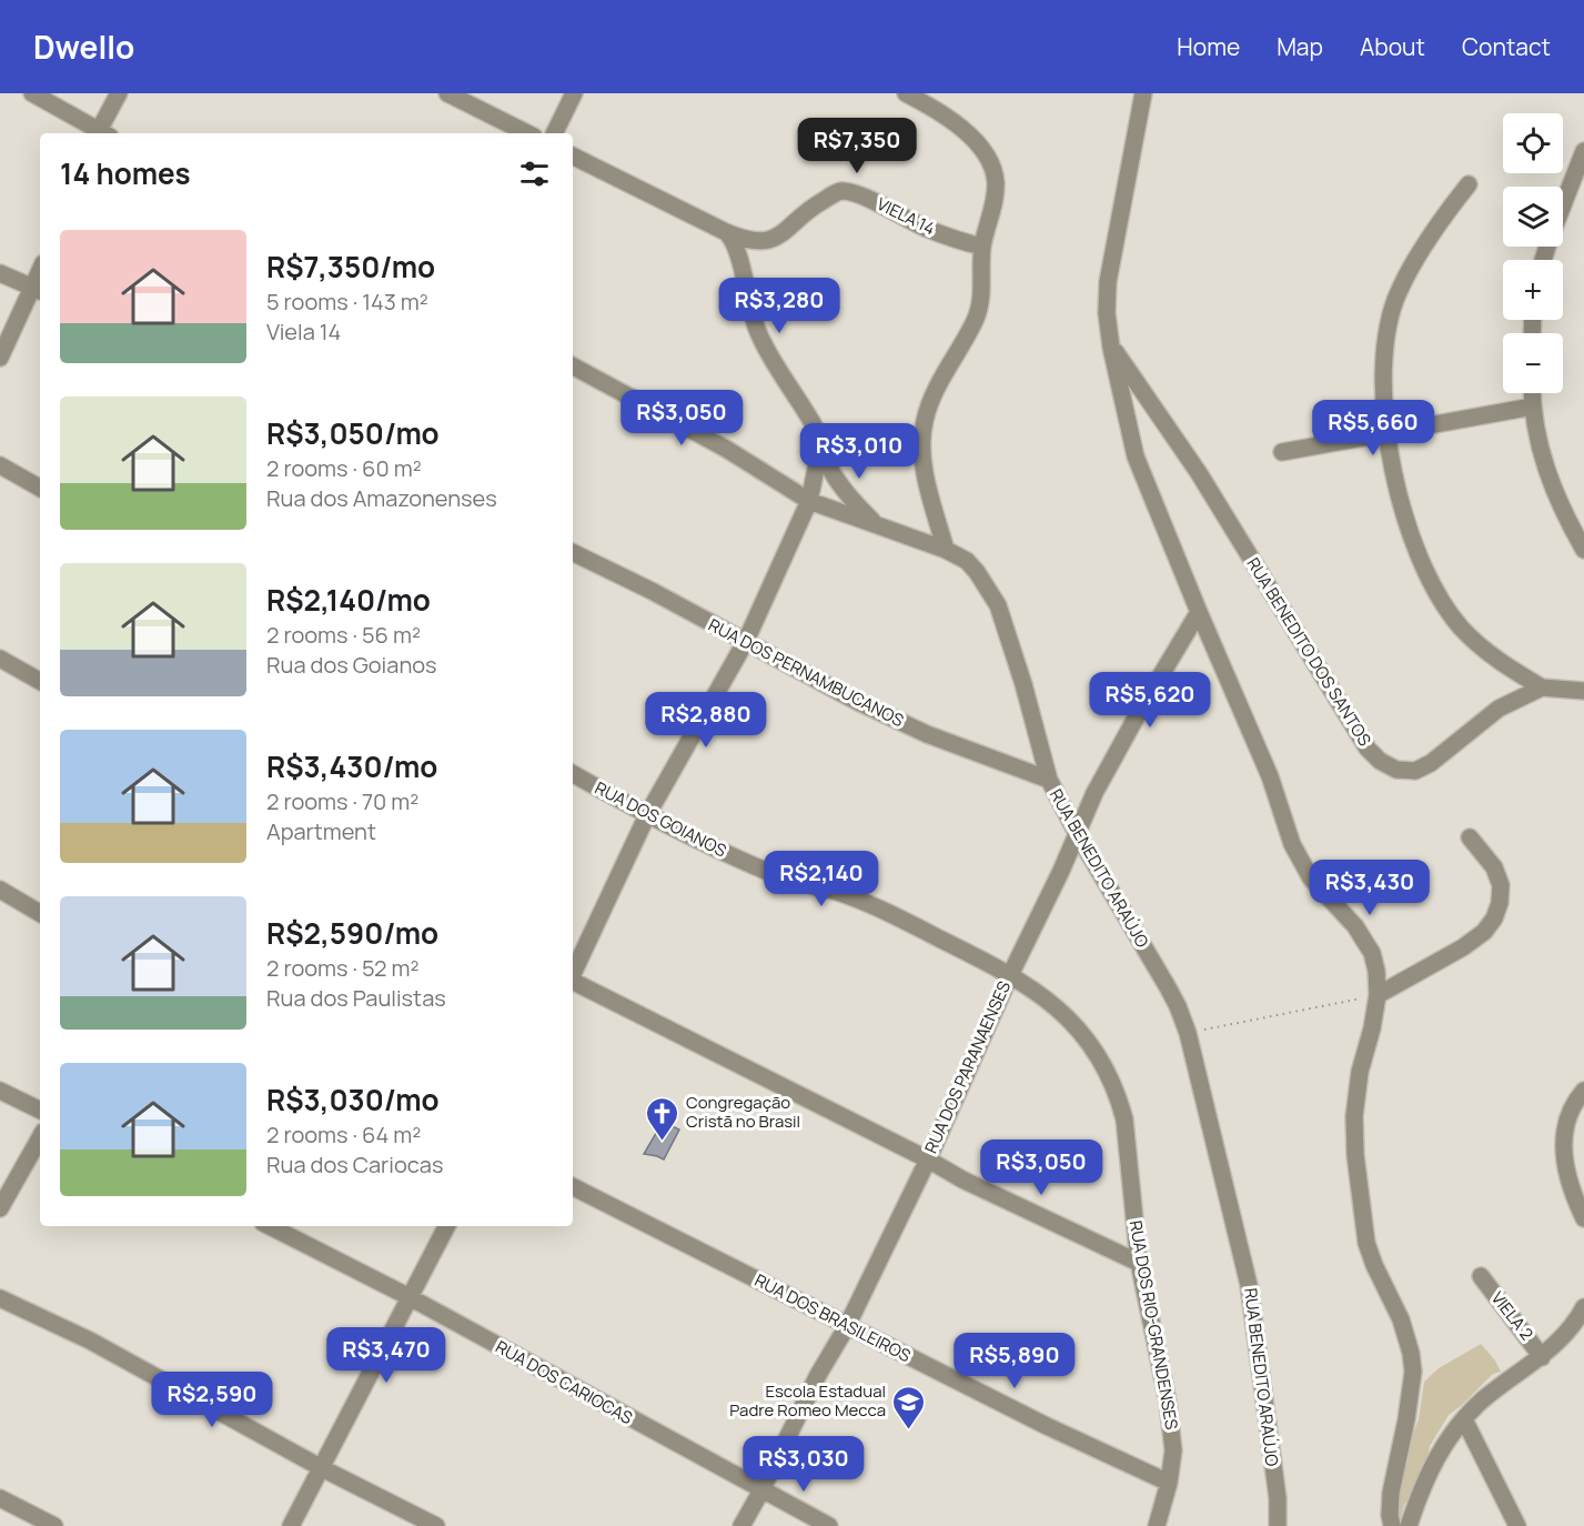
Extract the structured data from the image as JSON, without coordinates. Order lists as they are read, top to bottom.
{
  "streets": {
    "street": [
      "VIELA 14",
      "RUA BENEDITO DOS SANTOS",
      "RUA DOS PERNAMBUCANOS",
      "RUA DOS GOIANOS",
      "RUA BENEDITO ARAÚJO",
      "RUA DOS PARANAENSES",
      "VIELA 2",
      "RUA DOS BRASILEIROS",
      "RUA DOS RIO-GRANDENSES",
      "RUA DOS CARIOCAS"
    ]
  },
  "crossings": [
    ["RUA DOS PERNAMBUCANOS", "RUA BENEDITO ARAÚJO"],
    ["RUA DOS GOIANOS", "RUA DOS PARANAENSES"],
    ["RUA DOS GOIANOS", "RUA DOS RIO-GRANDENSES"],
    ["RUA BENEDITO ARAÚJO", "RUA DOS PARANAENSES"],
    ["RUA DOS PARANAENSES", "RUA DOS BRASILEIROS"],
    ["RUA DOS PARANAENSES", "RUA DOS RIO-GRANDENSES"],
    ["RUA DOS PARANAENSES", "RUA DOS CARIOCAS"],
    ["RUA DOS BRASILEIROS", "RUA DOS RIO-GRANDENSES"]
  ],
  "places": {
    "church": ["Congregação Cristã no Brasil"],
    "school or university": ["Escola Estadual Padre Romeo Mecca"]
  },
  "page": {
    "header": "Dwello",
    "nav": [
      "Home",
      "Map",
      "About",
      "Contact"
    ],
    "map_buttons": ["+", "−"],
    "price": [
      "R$7,350",
      "R$3,280",
      "R$3,050",
      "R$5,660",
      "R$3,010",
      "R$5,620",
      "R$2,880",
      "R$2,140",
      "R$3,430",
      "R$3,050",
      "R$3,470",
      "R$5,890",
      "R$2,590",
      "R$3,030"
    ],
    "heading": "14 homes",
    "list": [
      {
        "name": "R$7,350/mo",
        "note": "5 rooms · 143 m² · Viela 14"
      },
      {
        "name": "R$3,050/mo",
        "note": "2 rooms · 60 m² · Rua dos Amazonenses"
      },
      {
        "name": "R$2,140/mo",
        "note": "2 rooms · 56 m² · Rua dos Goianos"
      },
      {
        "name": "R$3,430/mo",
        "note": "2 rooms · 70 m² · Apartment"
      },
      {
        "name": "R$2,590/mo",
        "note": "2 rooms · 52 m² · Rua dos Paulistas"
      },
      {
        "name": "R$3,030/mo",
        "note": "2 rooms · 64 m² · Rua dos Cariocas"
      }
    ]
  }
}
